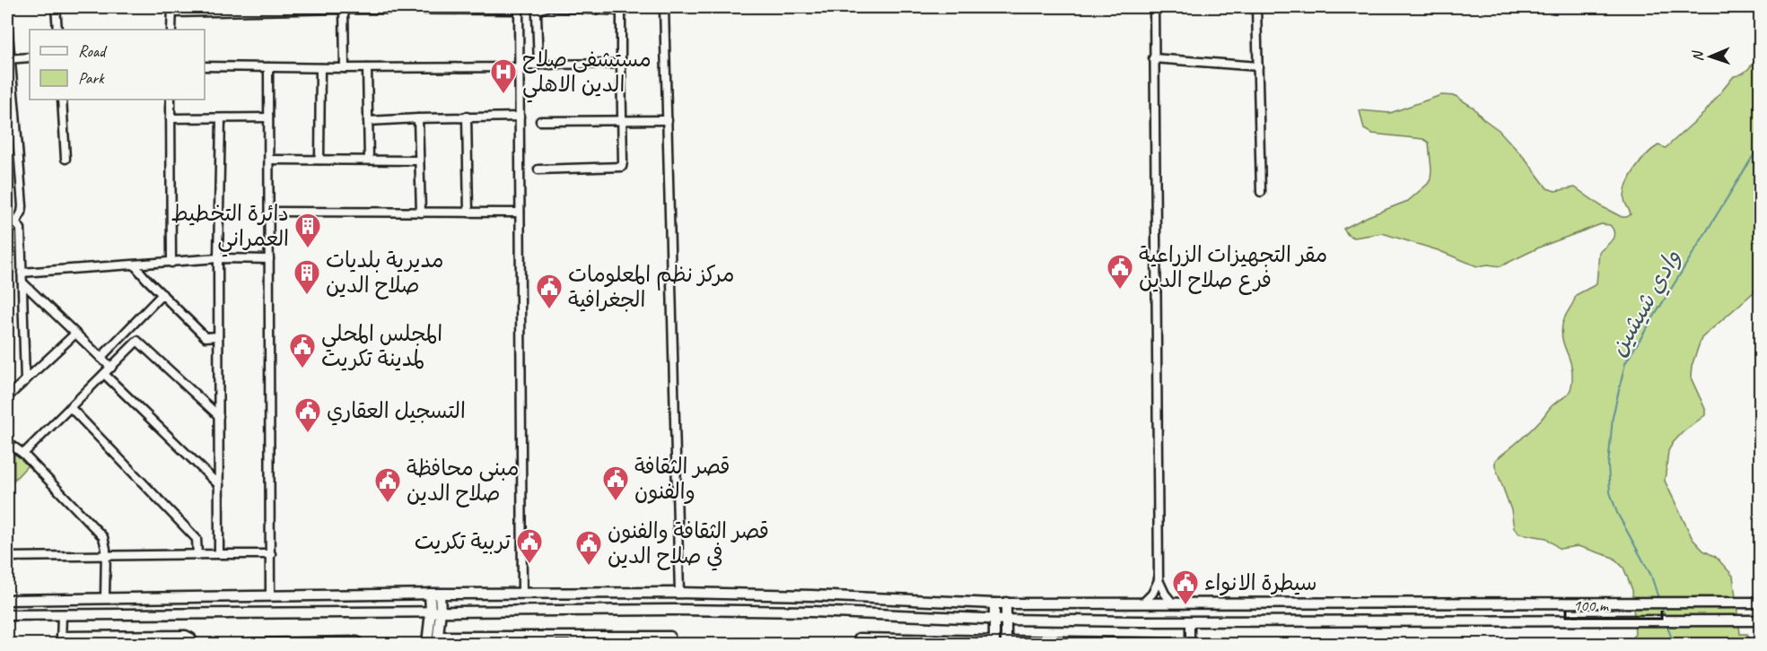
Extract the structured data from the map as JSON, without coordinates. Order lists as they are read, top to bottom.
{
  "water": ["وادي شيشين"],
  "places": {
    "hospital": ["مستشفى صلاح الدين الاهلي"],
    "building": ["دائرة التخطيط العمراني", "مديرية بلديات صلاح الدين"],
    "public building": [
      "مقر التجهيزات الزراعية فرع صلاح الدين",
      "مركز نظم المعلومات الجغرافية",
      "المجلس المحلي لمدينة تكريت",
      "التسجيل العقاري",
      "قصر الثقافة والفنون",
      "مبنى محافظة صلاح الدين",
      "تربية تكريت",
      "قصر الثقافة والفنون في صلاح الدين",
      "سيطرة الانواء"
    ]
  },
  "legend": ["Road", "Park"],
  "scale_bar": "100 m",
  "north": "left"
}
